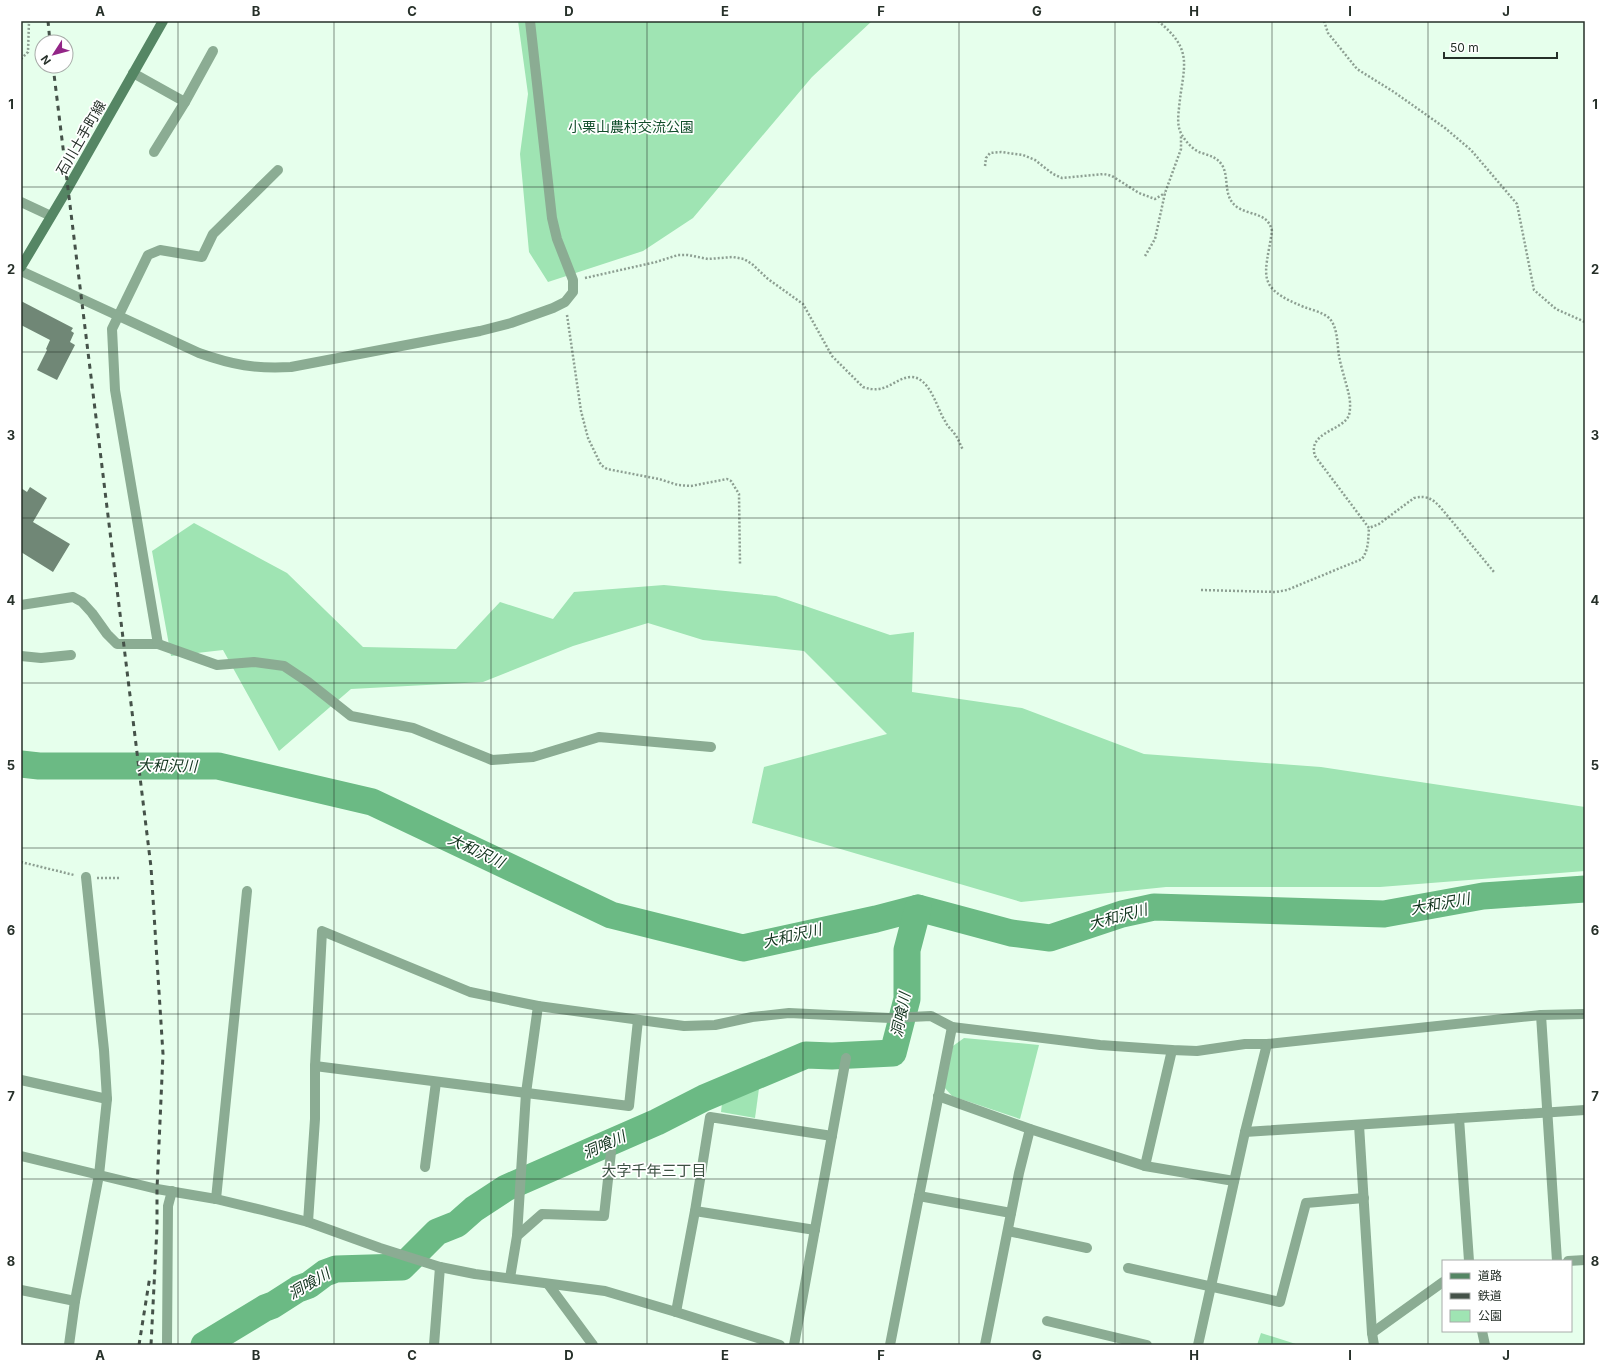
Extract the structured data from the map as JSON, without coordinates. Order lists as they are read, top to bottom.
{
  "streets": {
    "main road": ["石川土手町線"]
  },
  "districts": ["大字千年三丁目"],
  "water": ["大和沢川", "洞喰川"],
  "parks": ["小栗山農村交流公園"],
  "legend": ["道路", "鉄道", "公園"],
  "scale_bar": "50 m",
  "north": "bottom left",
  "grid": {
    "columns": [
      "A",
      "B",
      "C",
      "D",
      "E",
      "F",
      "G",
      "H",
      "I",
      "J"
    ],
    "rows": [
      "1",
      "2",
      "3",
      "4",
      "5",
      "6",
      "7",
      "8"
    ]
  }
}
